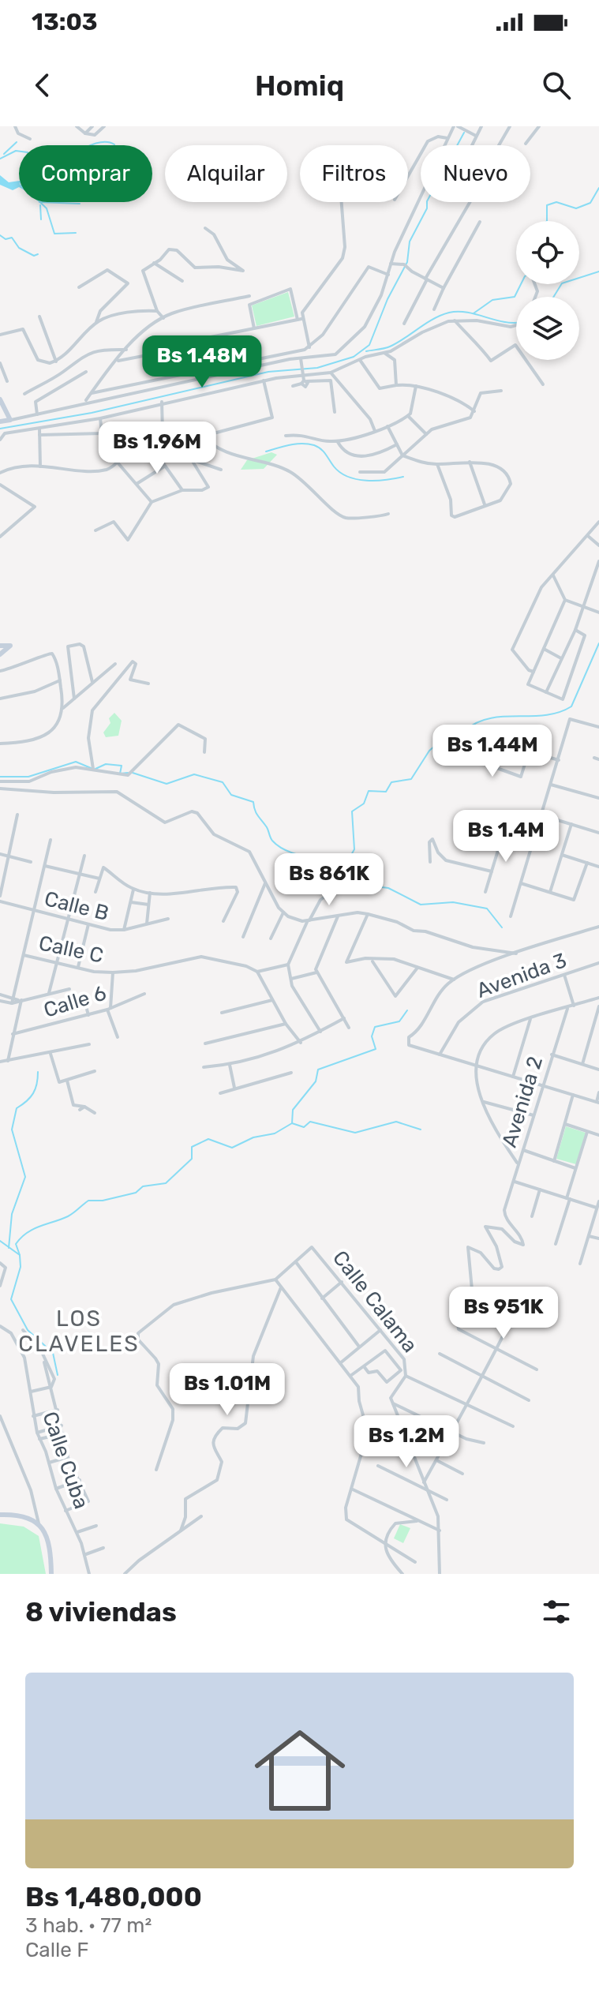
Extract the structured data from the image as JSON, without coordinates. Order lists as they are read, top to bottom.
{
  "streets": {
    "street": [
      "Calle B",
      "Calle C",
      "Avenida 3",
      "Calle 6",
      "Avenida 2",
      "Calle Calama",
      "Calle Cuba"
    ]
  },
  "districts": ["LOS CLAVELES"],
  "page": {
    "status": "13:03",
    "header": "Homiq",
    "chip": [
      "Comprar",
      "Alquilar",
      "Filtros",
      "Nuevo"
    ],
    "price": [
      "Bs 1.48M",
      "Bs 1.96M",
      "Bs 1.44M",
      "Bs 1.4M",
      "Bs 861K",
      "Bs 951K",
      "Bs 1.01M",
      "Bs 1.2M"
    ],
    "heading": "8 viviendas",
    "list": [
      {
        "name": "Bs 1,480,000",
        "note": "3 hab. · 77 m² · Calle F"
      }
    ]
  }
}
